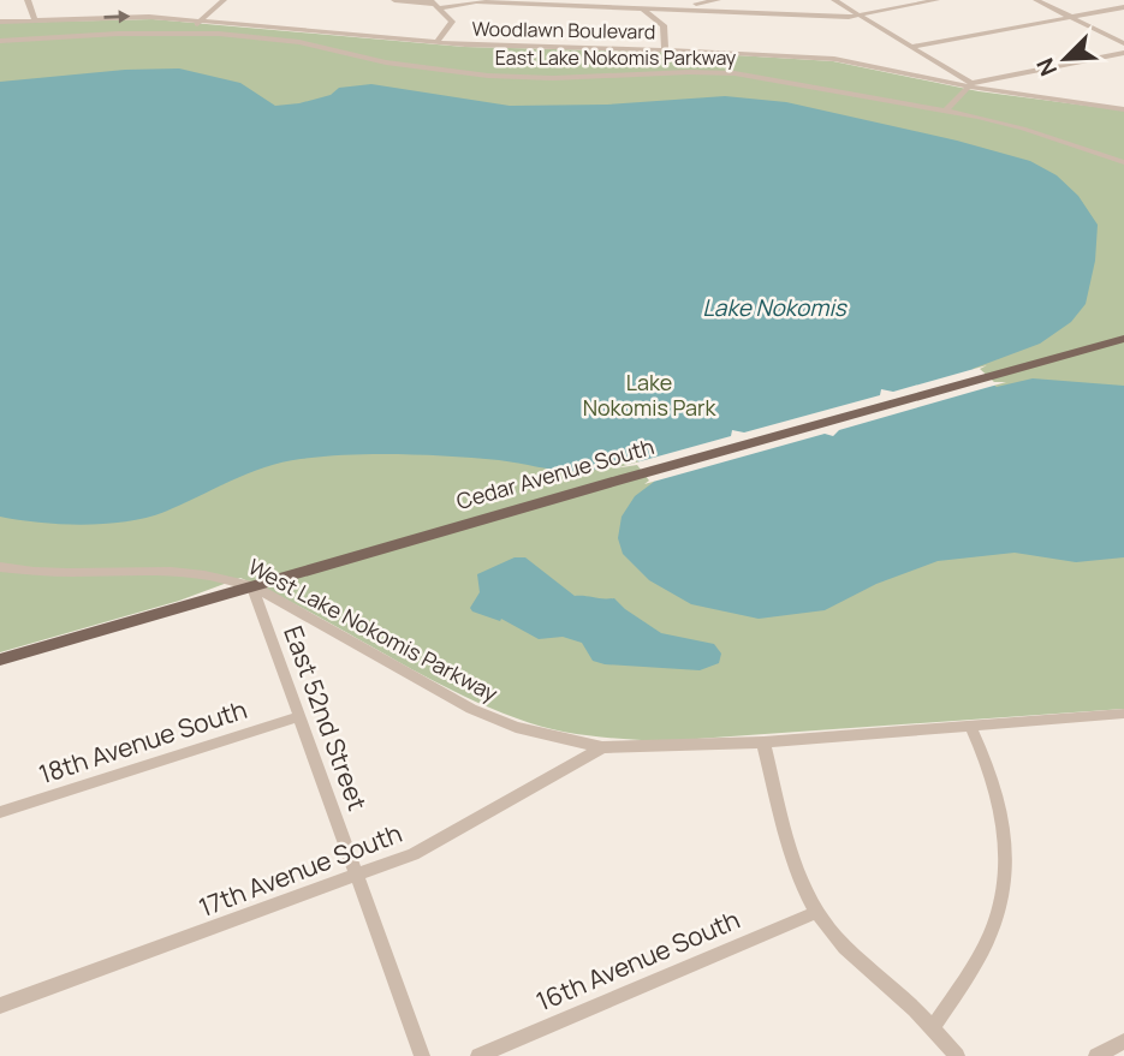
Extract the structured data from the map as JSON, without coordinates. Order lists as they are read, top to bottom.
{
  "streets": {
    "main road": ["Cedar Avenue South"],
    "street": [
      "Woodlawn Boulevard",
      "East Lake Nokomis Parkway",
      "West Lake Nokomis Parkway",
      "East 52nd Street",
      "18th Avenue South",
      "17th Avenue South",
      "16th Avenue South"
    ]
  },
  "crossings": [
    ["Cedar Avenue South", "West Lake Nokomis Parkway"],
    ["Cedar Avenue South", "East 52nd Street"],
    ["West Lake Nokomis Parkway", "East 52nd Street"],
    ["West Lake Nokomis Parkway", "17th Avenue South"],
    ["East 52nd Street", "18th Avenue South"],
    ["East 52nd Street", "17th Avenue South"]
  ],
  "water": ["Lake Nokomis"],
  "parks": ["Lake Nokomis Park"],
  "north": "bottom left"
}
